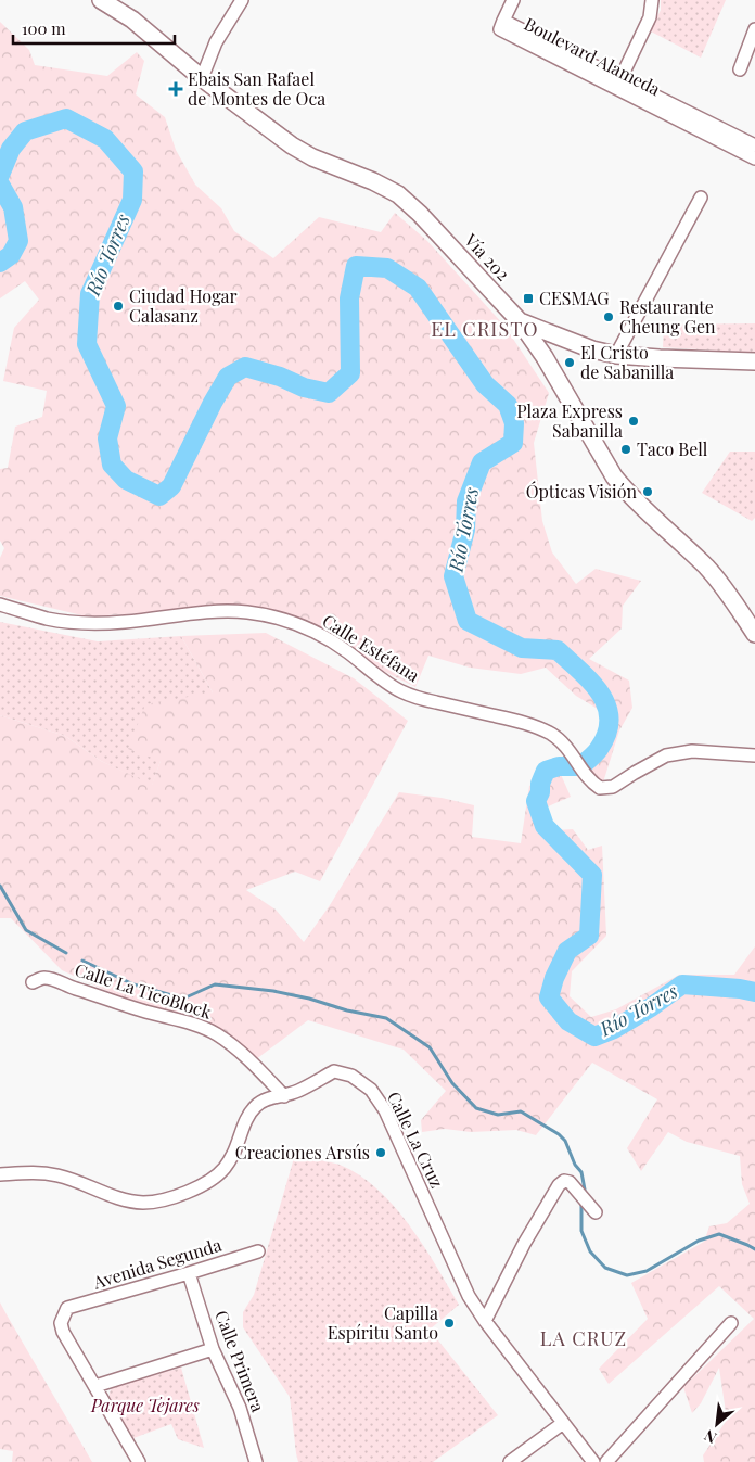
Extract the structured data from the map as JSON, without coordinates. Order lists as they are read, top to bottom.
{
  "streets": {
    "main road": ["Vía 202"],
    "street": [
      "Boulevard Alameda",
      "Calle Estéfana",
      "Calle La TicoBlock",
      "Calle La Cruz",
      "Avenida Segunda",
      "Calle Primera"
    ]
  },
  "crossings": [
    ["Calle La TicoBlock", "Calle La Cruz"],
    ["Avenida Segunda", "Calle Primera"]
  ],
  "districts": ["EL CRISTO", "LA CRUZ"],
  "water": ["Río Torres"],
  "parks": ["Parque Tejares"],
  "places": {
    "health": ["Ebais San Rafael de Montes de Oca"],
    "transit": ["CESMAG"],
    "other": [
      "Ciudad Hogar Calasanz",
      "Restaurante Cheung Gen",
      "El Cristo de Sabanilla",
      "Plaza Express Sabanilla",
      "Taco Bell",
      "Ópticas Visión",
      "Creaciones Arsús",
      "Capilla Espíritu Santo"
    ]
  },
  "scale_bar": "100 m",
  "north": "bottom left"
}
